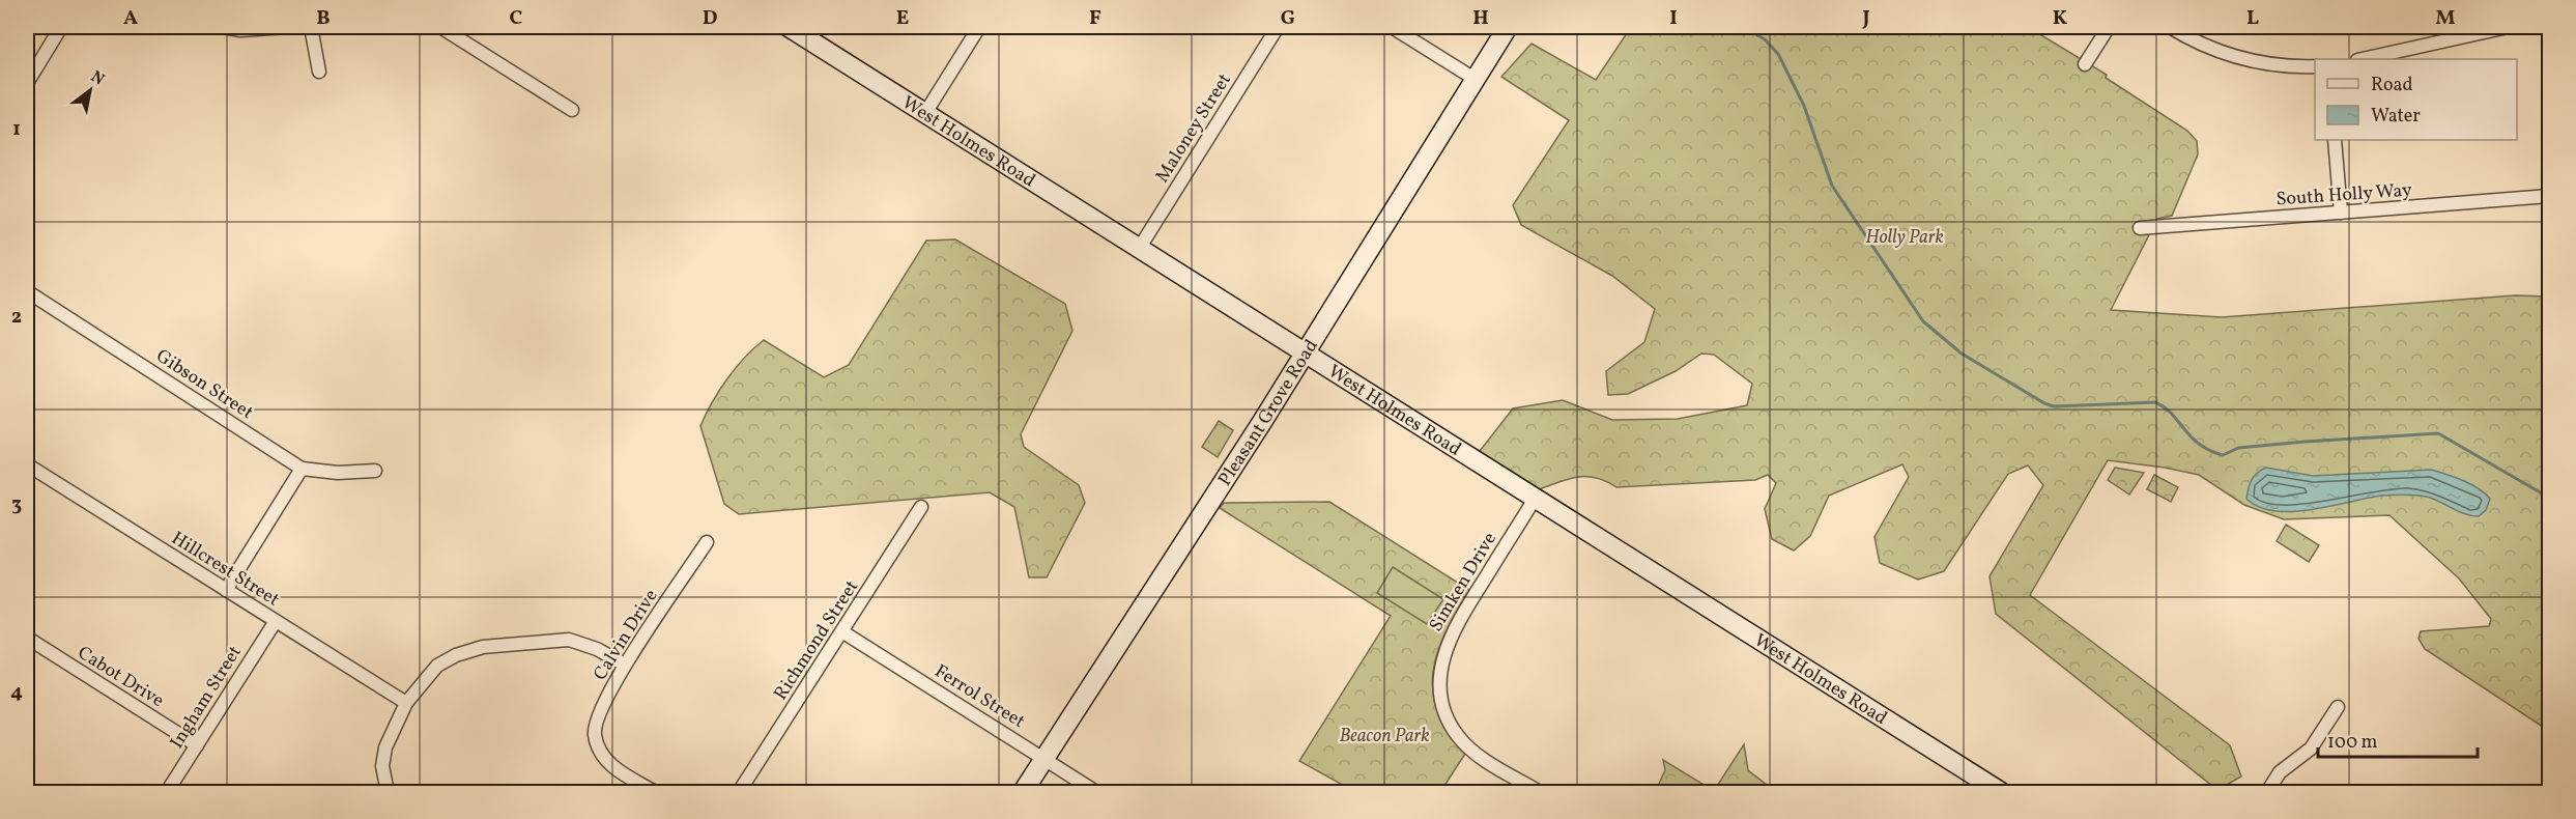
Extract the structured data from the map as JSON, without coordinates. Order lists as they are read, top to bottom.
{
  "streets": {
    "street": [
      "Maloney Street",
      "West Holmes Road",
      "South Holly Way",
      "Gibson Street",
      "Pleasant Grove Road",
      "Hillcrest Street",
      "Simken Drive",
      "Calvin Drive",
      "Richmond Street",
      "Cabot Drive",
      "Ferrol Street",
      "Ingham Street"
    ]
  },
  "crossings": [
    ["Maloney Street", "West Holmes Road"],
    ["West Holmes Road", "Pleasant Grove Road"],
    ["West Holmes Road", "Simken Drive"],
    ["Pleasant Grove Road", "Ferrol Street"],
    ["Hillcrest Street", "Ingham Street"],
    ["Richmond Street", "Ferrol Street"],
    ["Cabot Drive", "Ingham Street"]
  ],
  "parks": ["Holly Park", "Beacon Park"],
  "legend": ["Road", "Water"],
  "scale_bar": "100 m",
  "north": "top right",
  "grid": {
    "columns": [
      "A",
      "B",
      "C",
      "D",
      "E",
      "F",
      "G",
      "H",
      "I",
      "J",
      "K",
      "L",
      "M"
    ],
    "rows": [
      "1",
      "2",
      "3",
      "4"
    ]
  }
}
